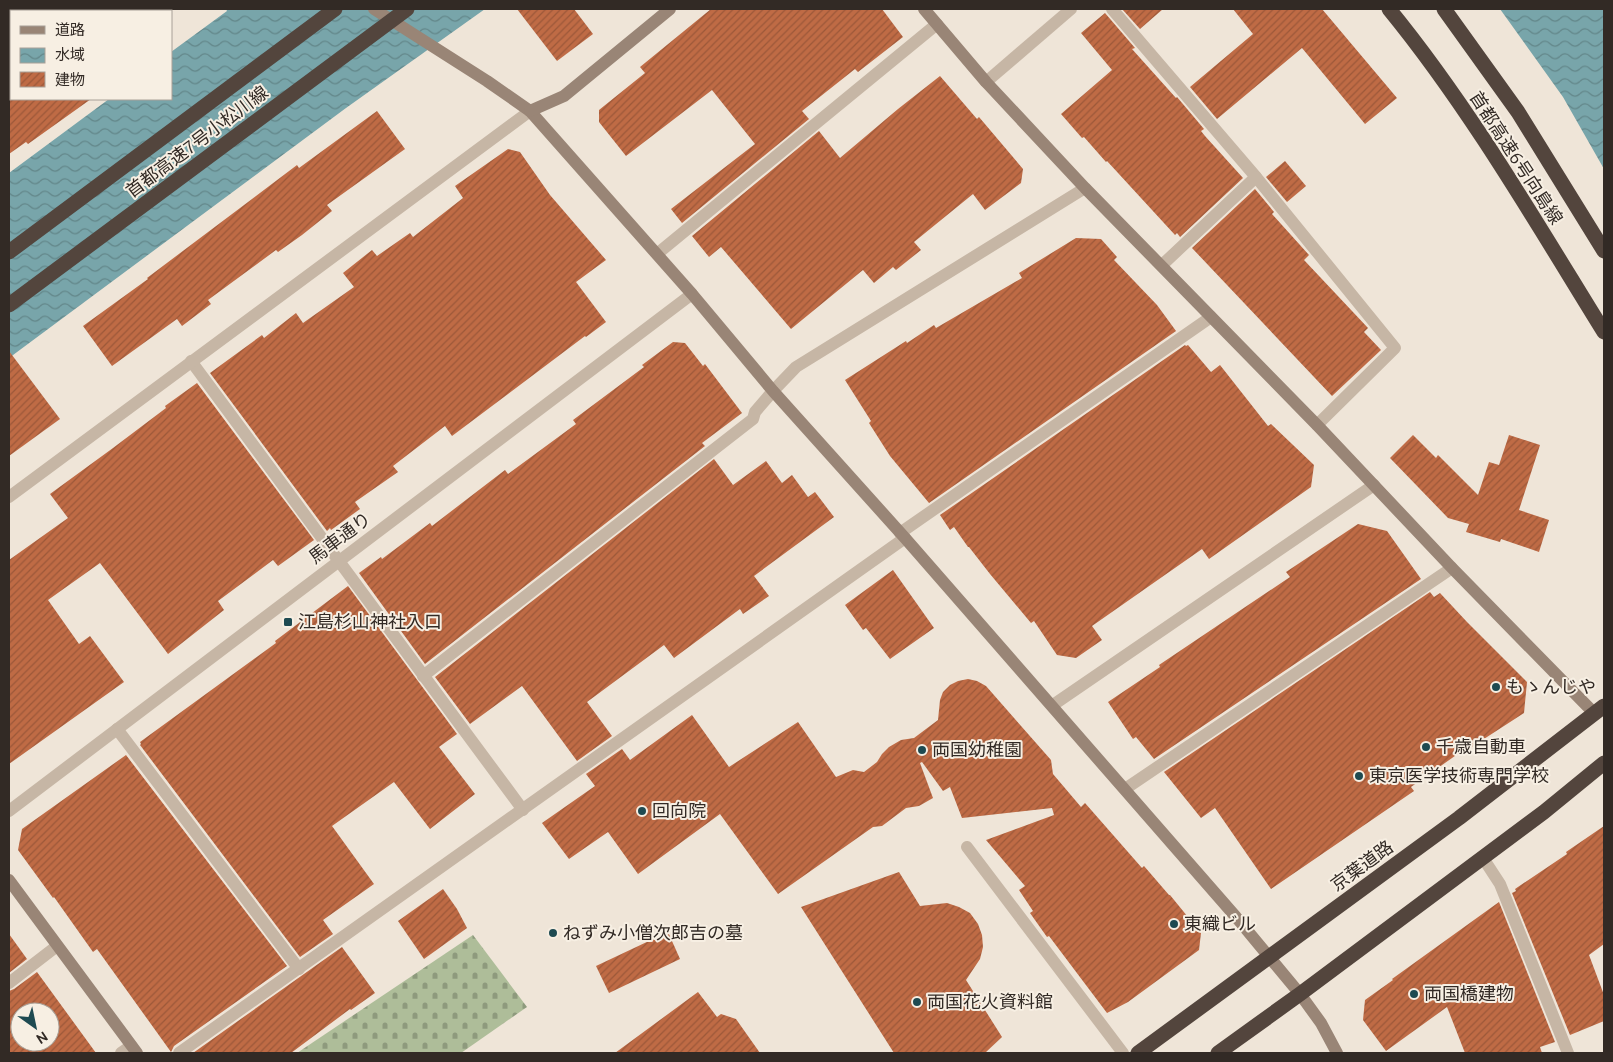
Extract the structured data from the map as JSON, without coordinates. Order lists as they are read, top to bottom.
{
  "streets": {
    "highway": ["首都高速7号小松川線", "首都高速6号向島線", "京葉道路"],
    "street": ["馬車通り"]
  },
  "places": {
    "transit": ["江島杉山神社入口"],
    "other": [
      "もゝんじや",
      "千歳自動車",
      "両国幼稚園",
      "東京医学技術専門学校",
      "回向院",
      "東織ビル",
      "ねずみ小僧次郎吉の墓",
      "両国橋建物",
      "両国花火資料館"
    ]
  },
  "legend": ["道路", "水域", "建物"],
  "north": "bottom right"
}
